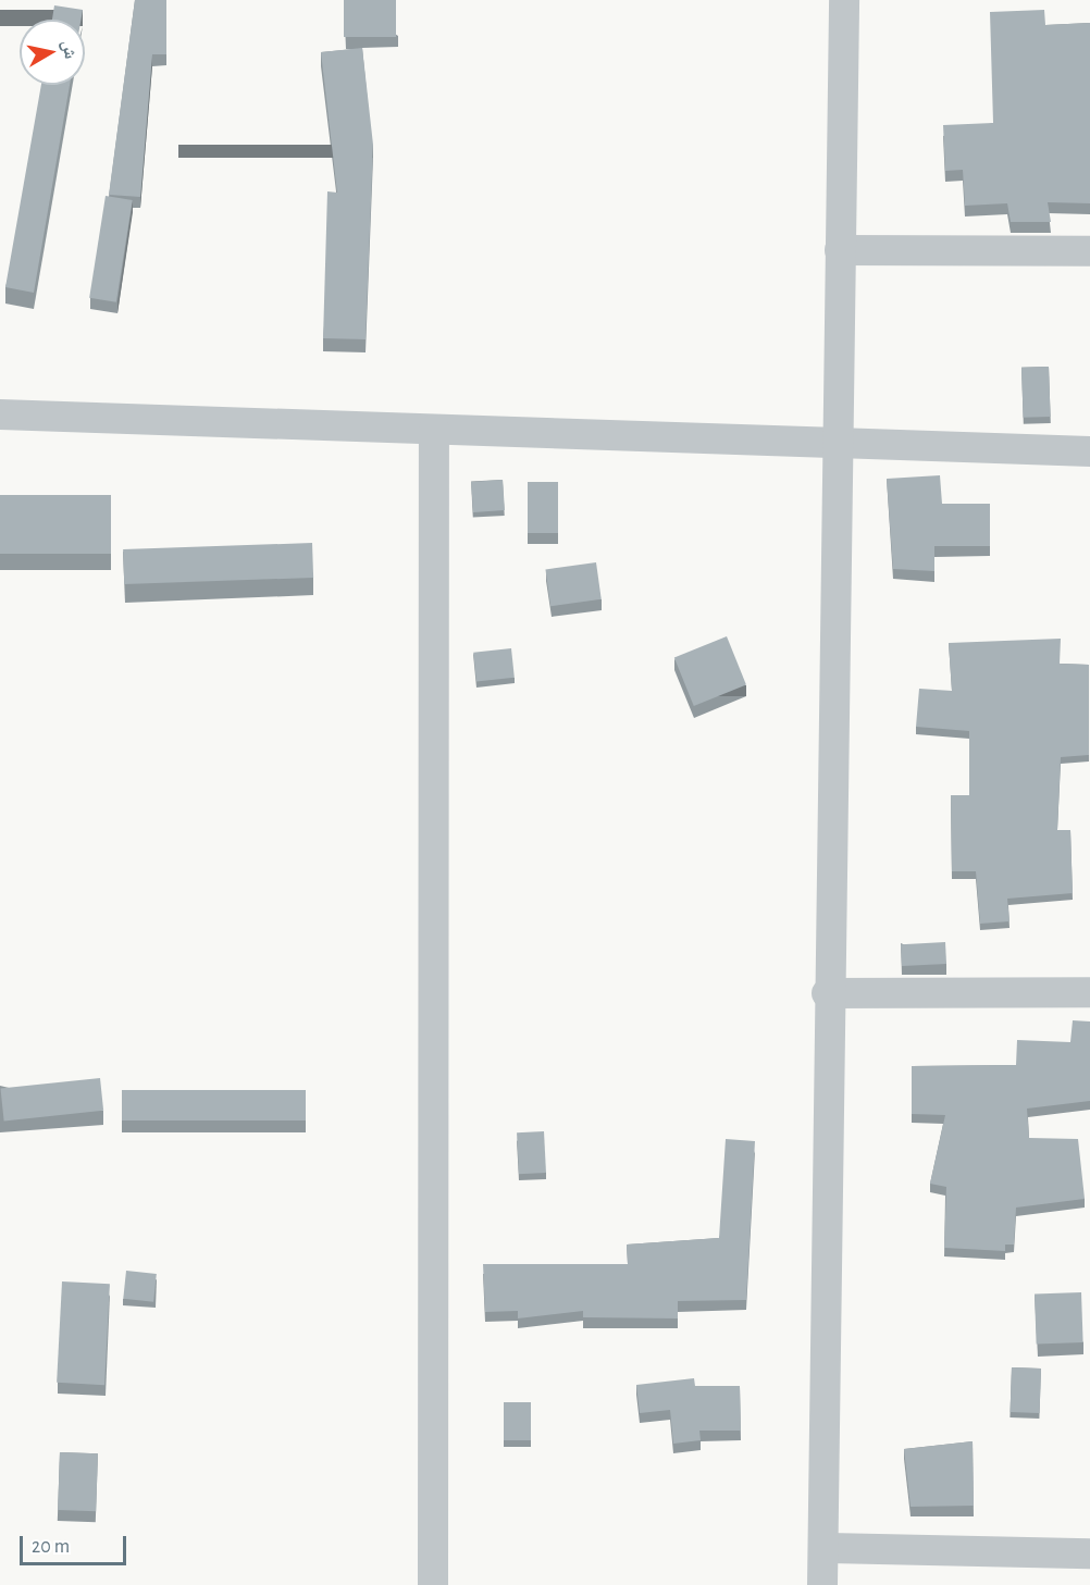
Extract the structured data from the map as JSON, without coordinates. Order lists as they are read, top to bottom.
{
  "scale_bar": "20 m",
  "north": "right"
}
